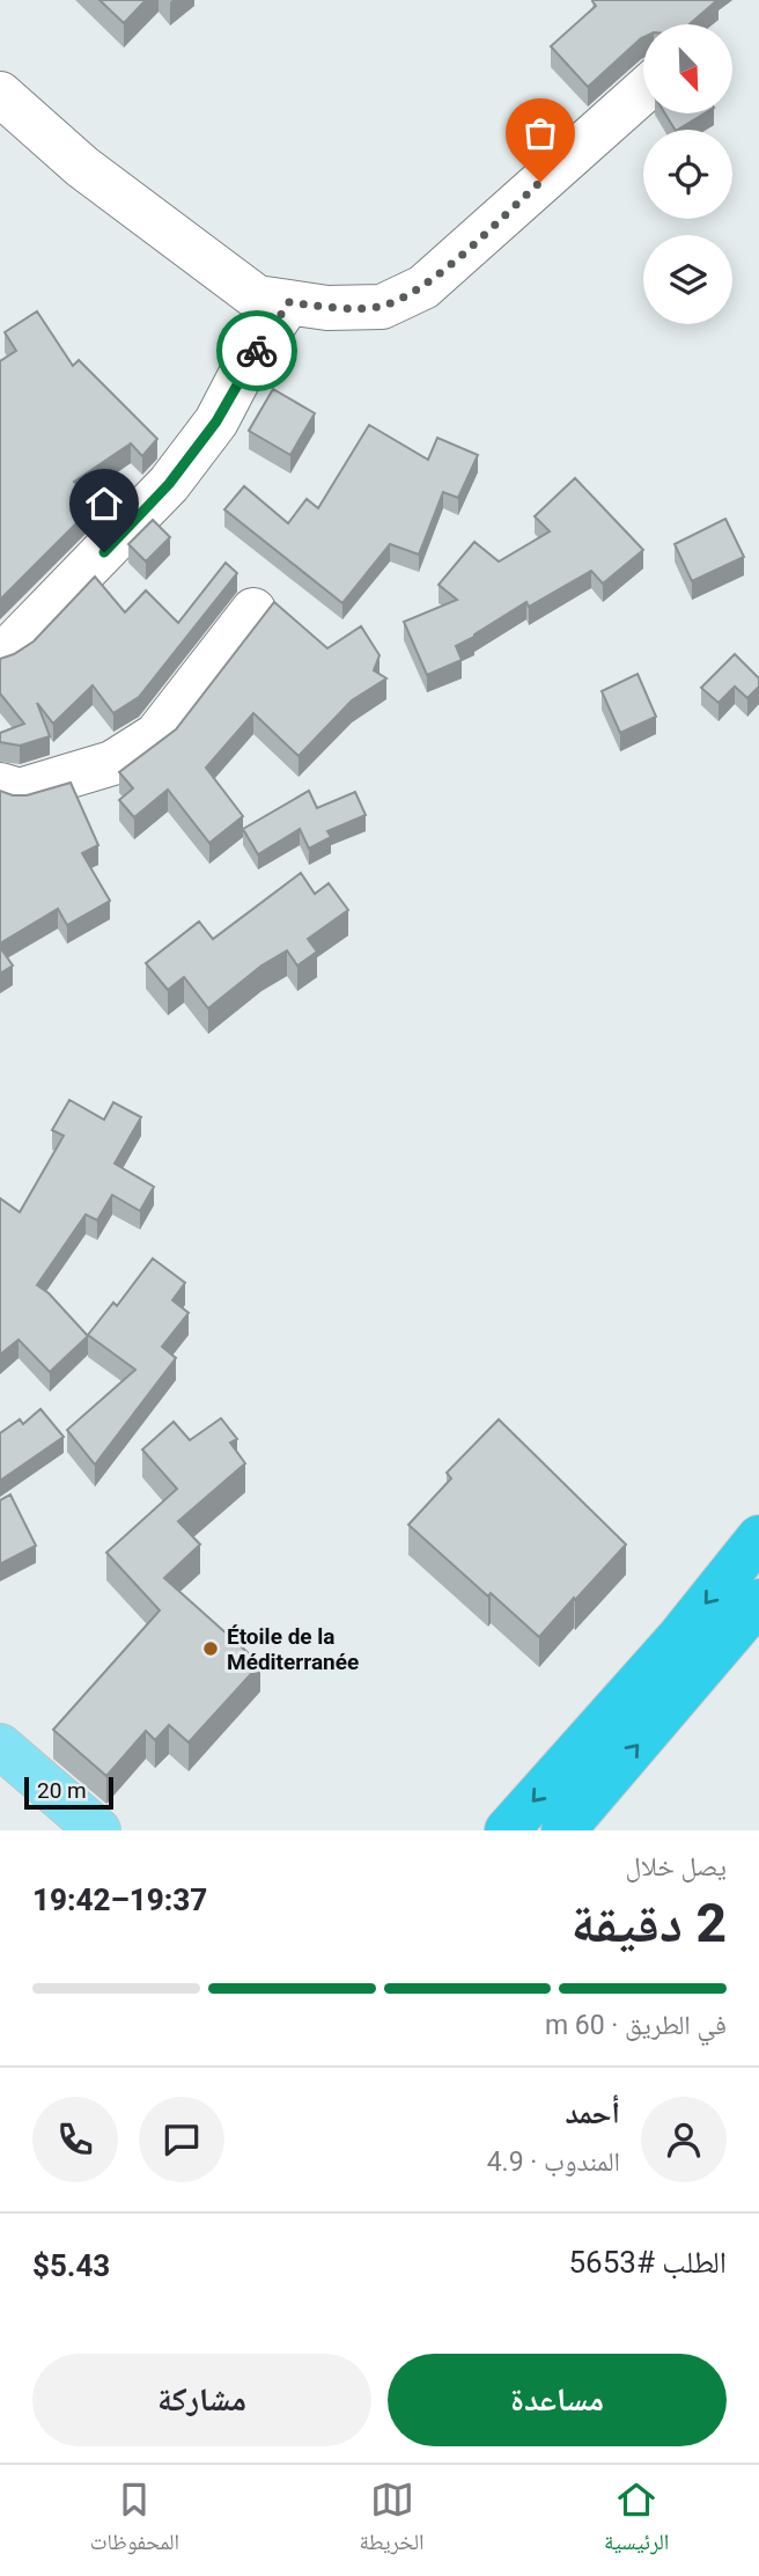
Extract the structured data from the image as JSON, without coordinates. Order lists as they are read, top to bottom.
{
  "places": ["Étoile de la Méditerranée"],
  "scale_bar": "20 m",
  "north": "bottom right",
  "page": {
    "scale": "20 m",
    "heading": ["2 دقيقة", "يصل خلال", "19:37–19:42"],
    "panel": [
      "أحمد",
      "المندوب · 4.9",
      "الطلب #5653",
      "$5.43"
    ],
    "bar": "في الطريق · 60 m",
    "buttons": ["مساعدة", "مشاركة"],
    "tabs": ["الرئيسية", "الخريطة", "المحفوظات"]
  }
}
